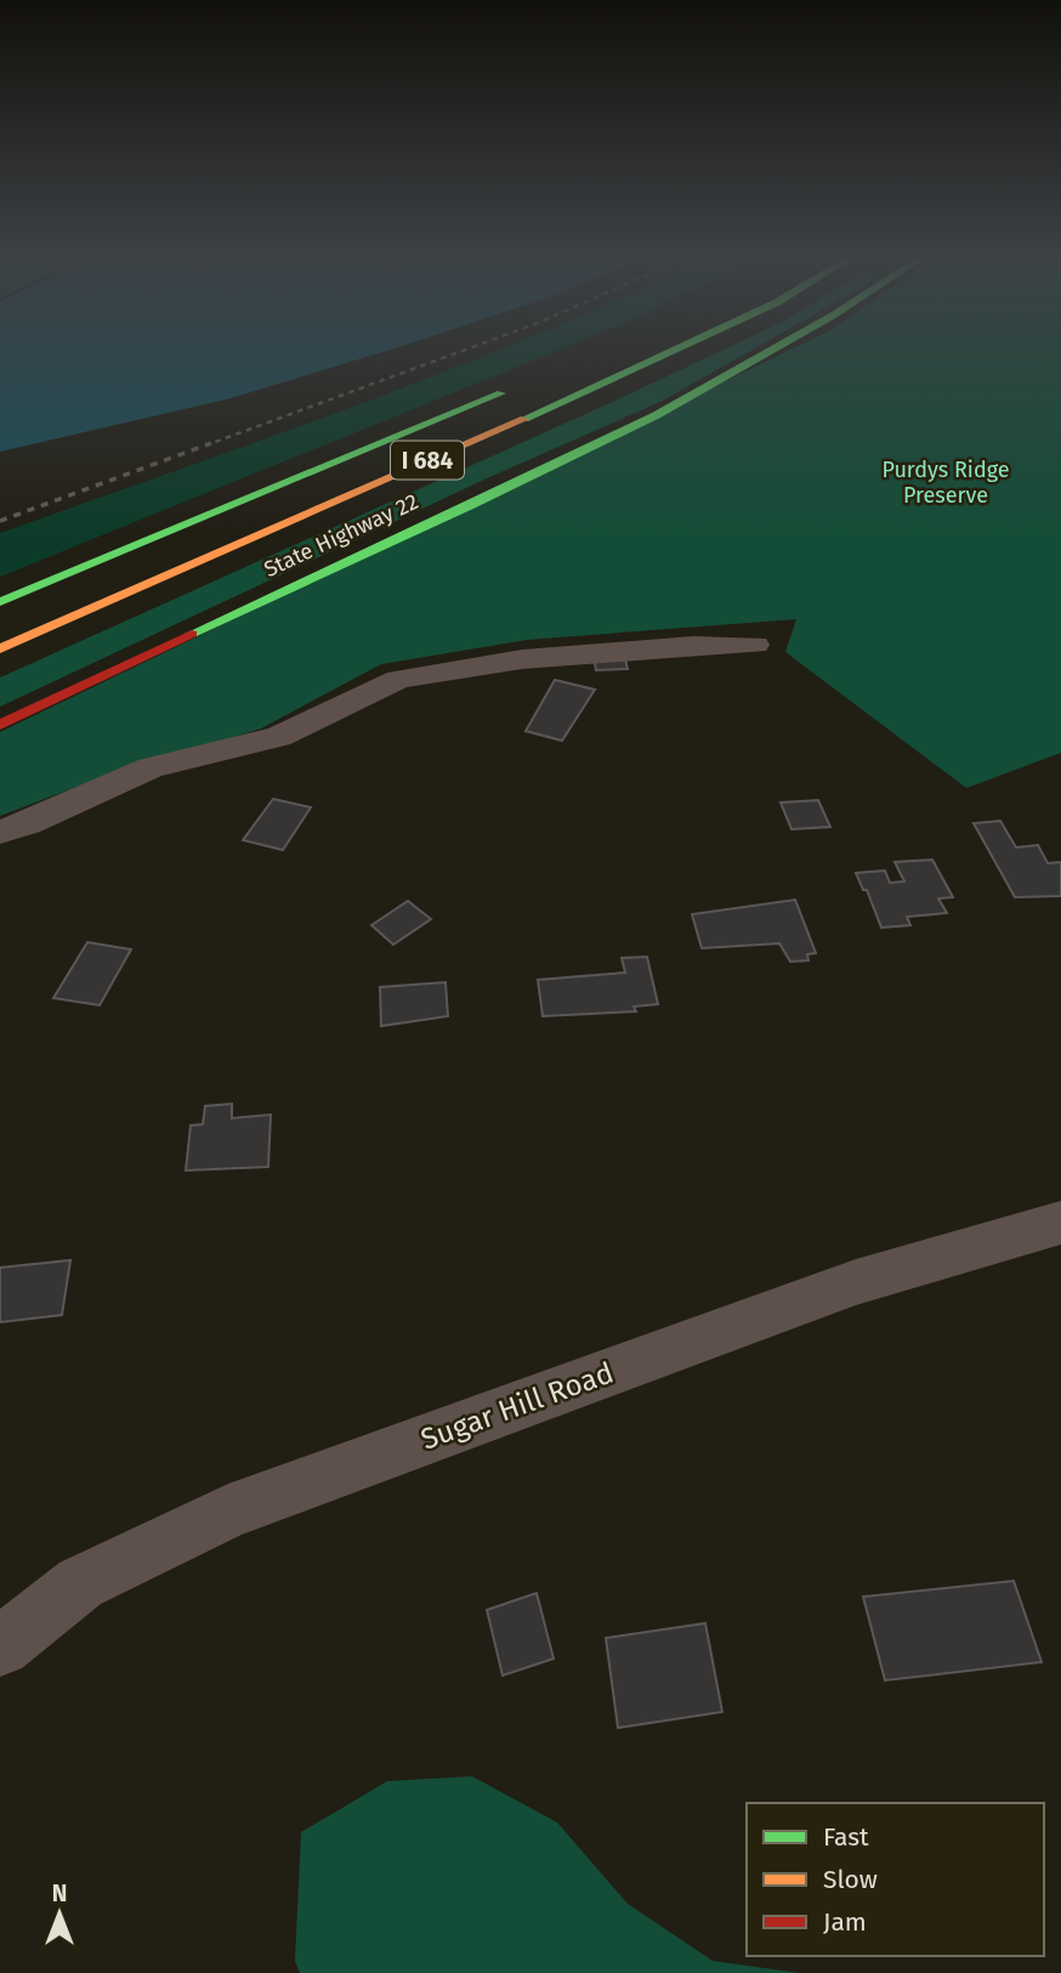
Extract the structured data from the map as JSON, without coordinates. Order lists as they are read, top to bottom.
{
  "streets": {
    "main road": ["I 684", "State Highway 22"],
    "street": ["Sugar Hill Road"]
  },
  "parks": ["Purdys Ridge Preserve"],
  "legend": ["Fast", "Slow", "Jam"],
  "north": "top"
}
